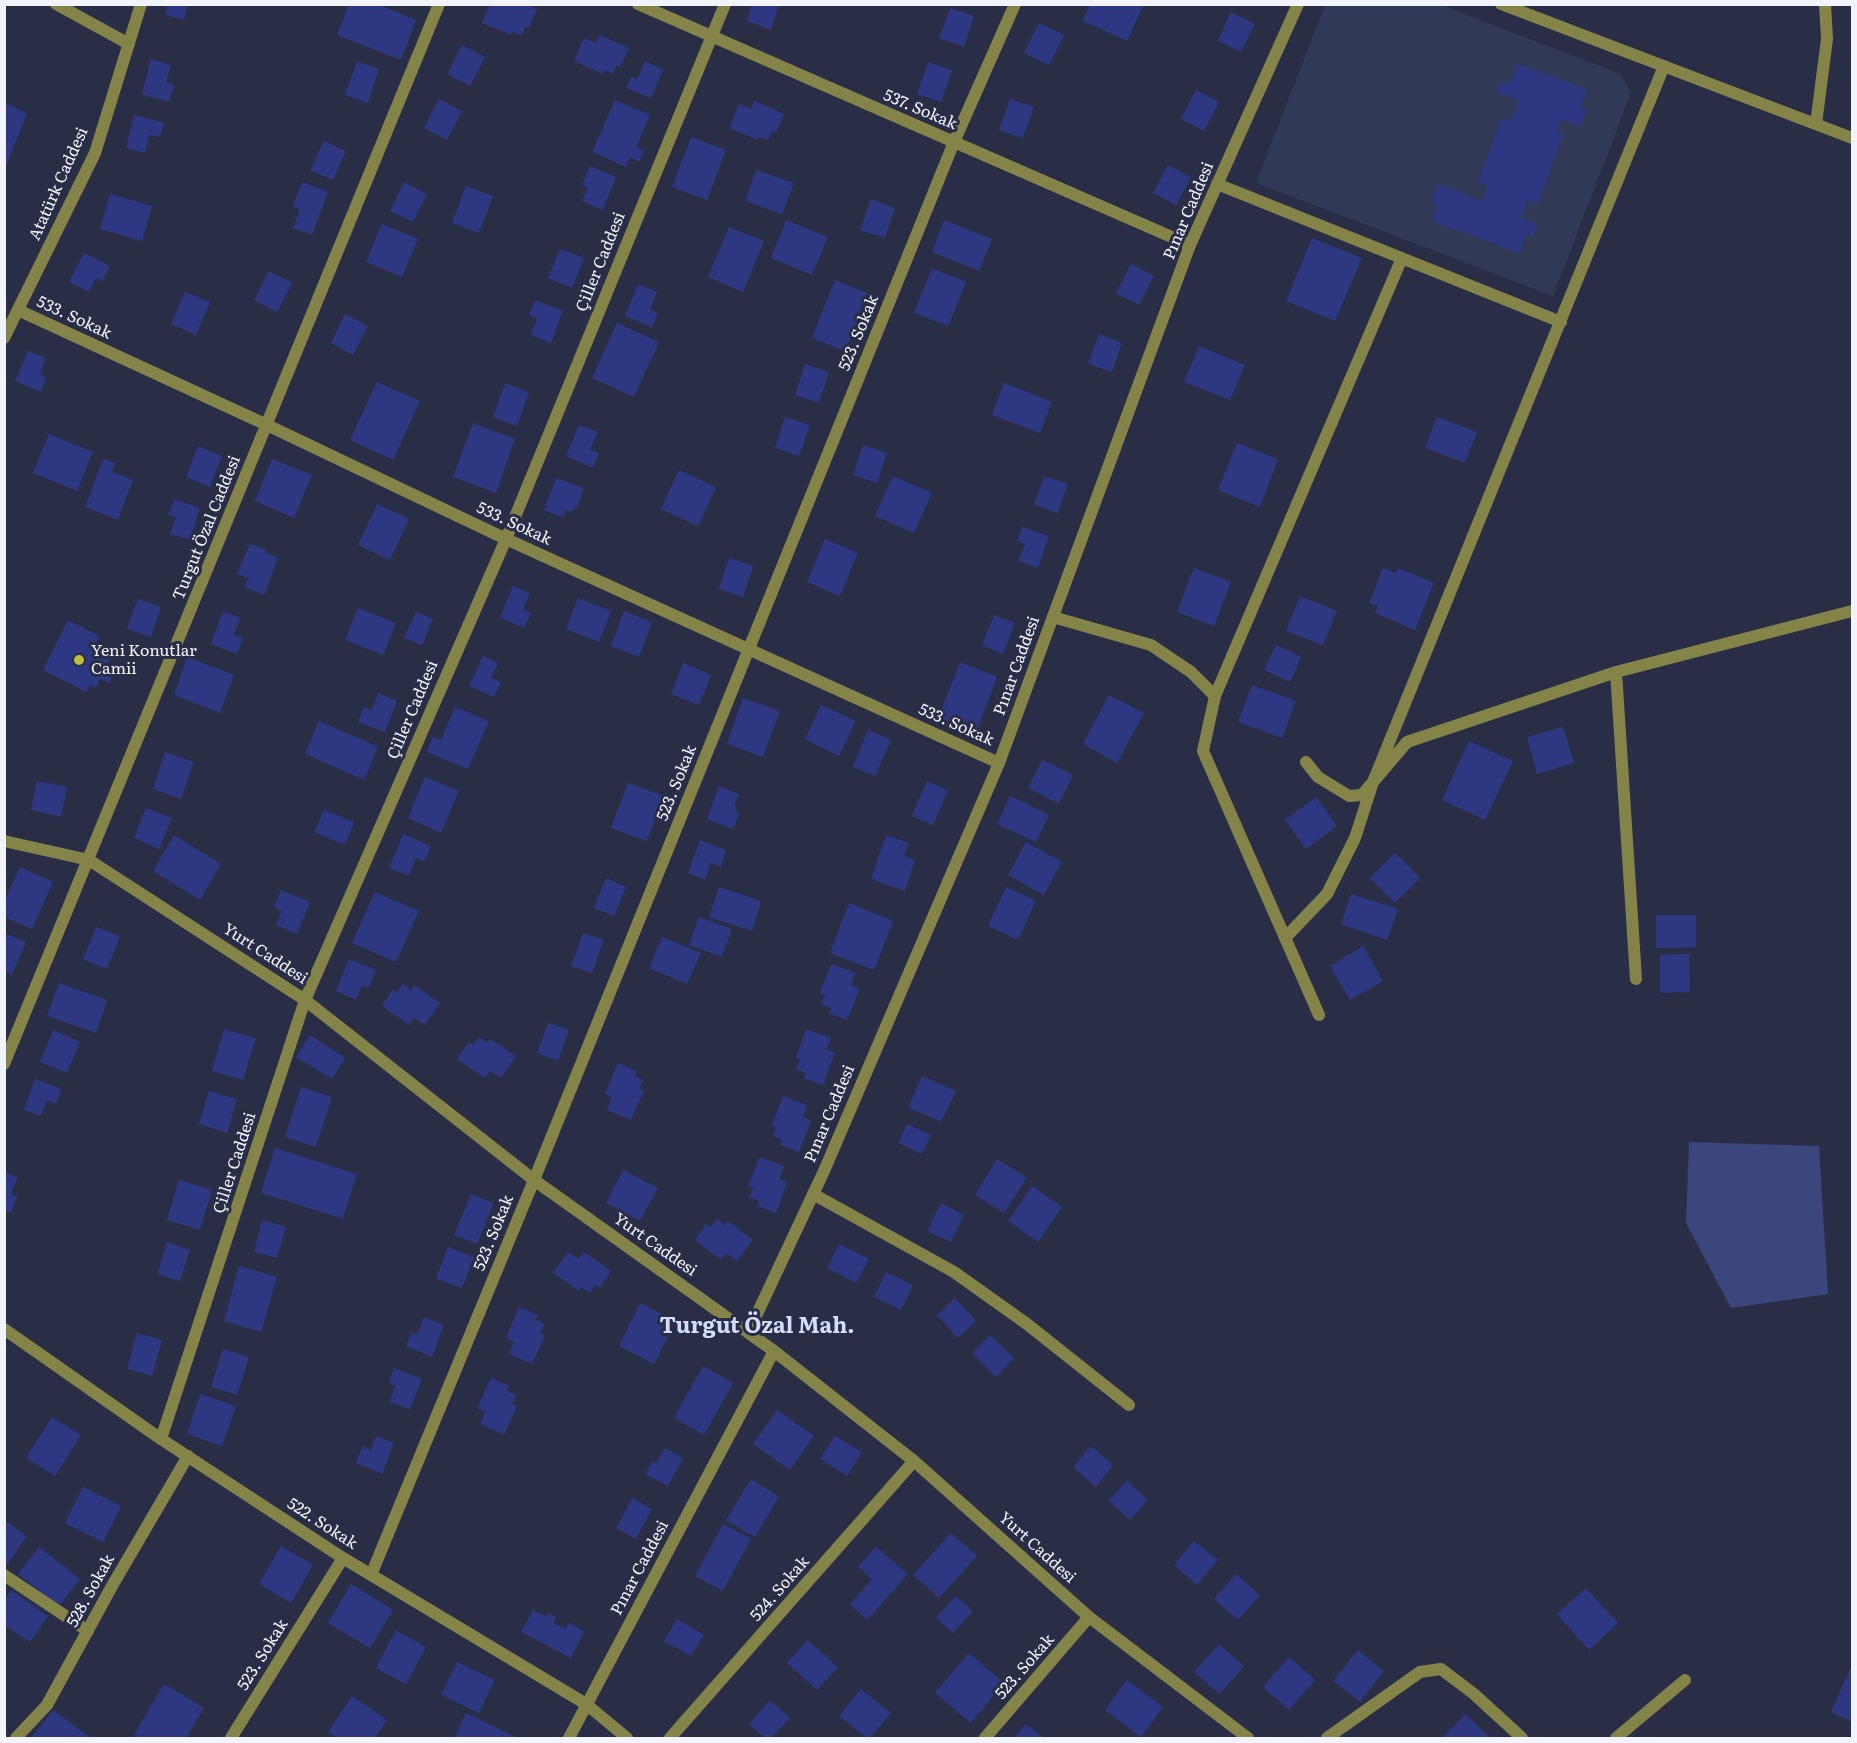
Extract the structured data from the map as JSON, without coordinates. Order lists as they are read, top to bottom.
{
  "streets": {
    "street": [
      "537. Sokak",
      "Atatürk Caddesi",
      "Pınar Caddesi",
      "Çiller Caddesi",
      "533. Sokak",
      "523. Sokak",
      "Turgut Özal Caddesi",
      "Yurt Caddesi",
      "522. Sokak",
      "524. Sokak",
      "528. Sokak"
    ]
  },
  "crossings": [
    ["537. Sokak", "Pınar Caddesi"],
    ["537. Sokak", "Çiller Caddesi"],
    ["537. Sokak", "523. Sokak"],
    ["Atatürk Caddesi", "533. Sokak"],
    ["Pınar Caddesi", "533. Sokak"],
    ["Pınar Caddesi", "Yurt Caddesi"],
    ["Pınar Caddesi", "522. Sokak"],
    ["Çiller Caddesi", "533. Sokak"],
    ["Çiller Caddesi", "Yurt Caddesi"],
    ["Çiller Caddesi", "522. Sokak"],
    ["533. Sokak", "523. Sokak"],
    ["533. Sokak", "Turgut Özal Caddesi"],
    ["523. Sokak", "Yurt Caddesi"],
    ["523. Sokak", "522. Sokak"],
    ["Turgut Özal Caddesi", "Yurt Caddesi"],
    ["Yurt Caddesi", "524. Sokak"],
    ["522. Sokak", "528. Sokak"]
  ],
  "districts": ["Turgut Özal Mah."],
  "places": ["Yeni Konutlar Camii"]
}
